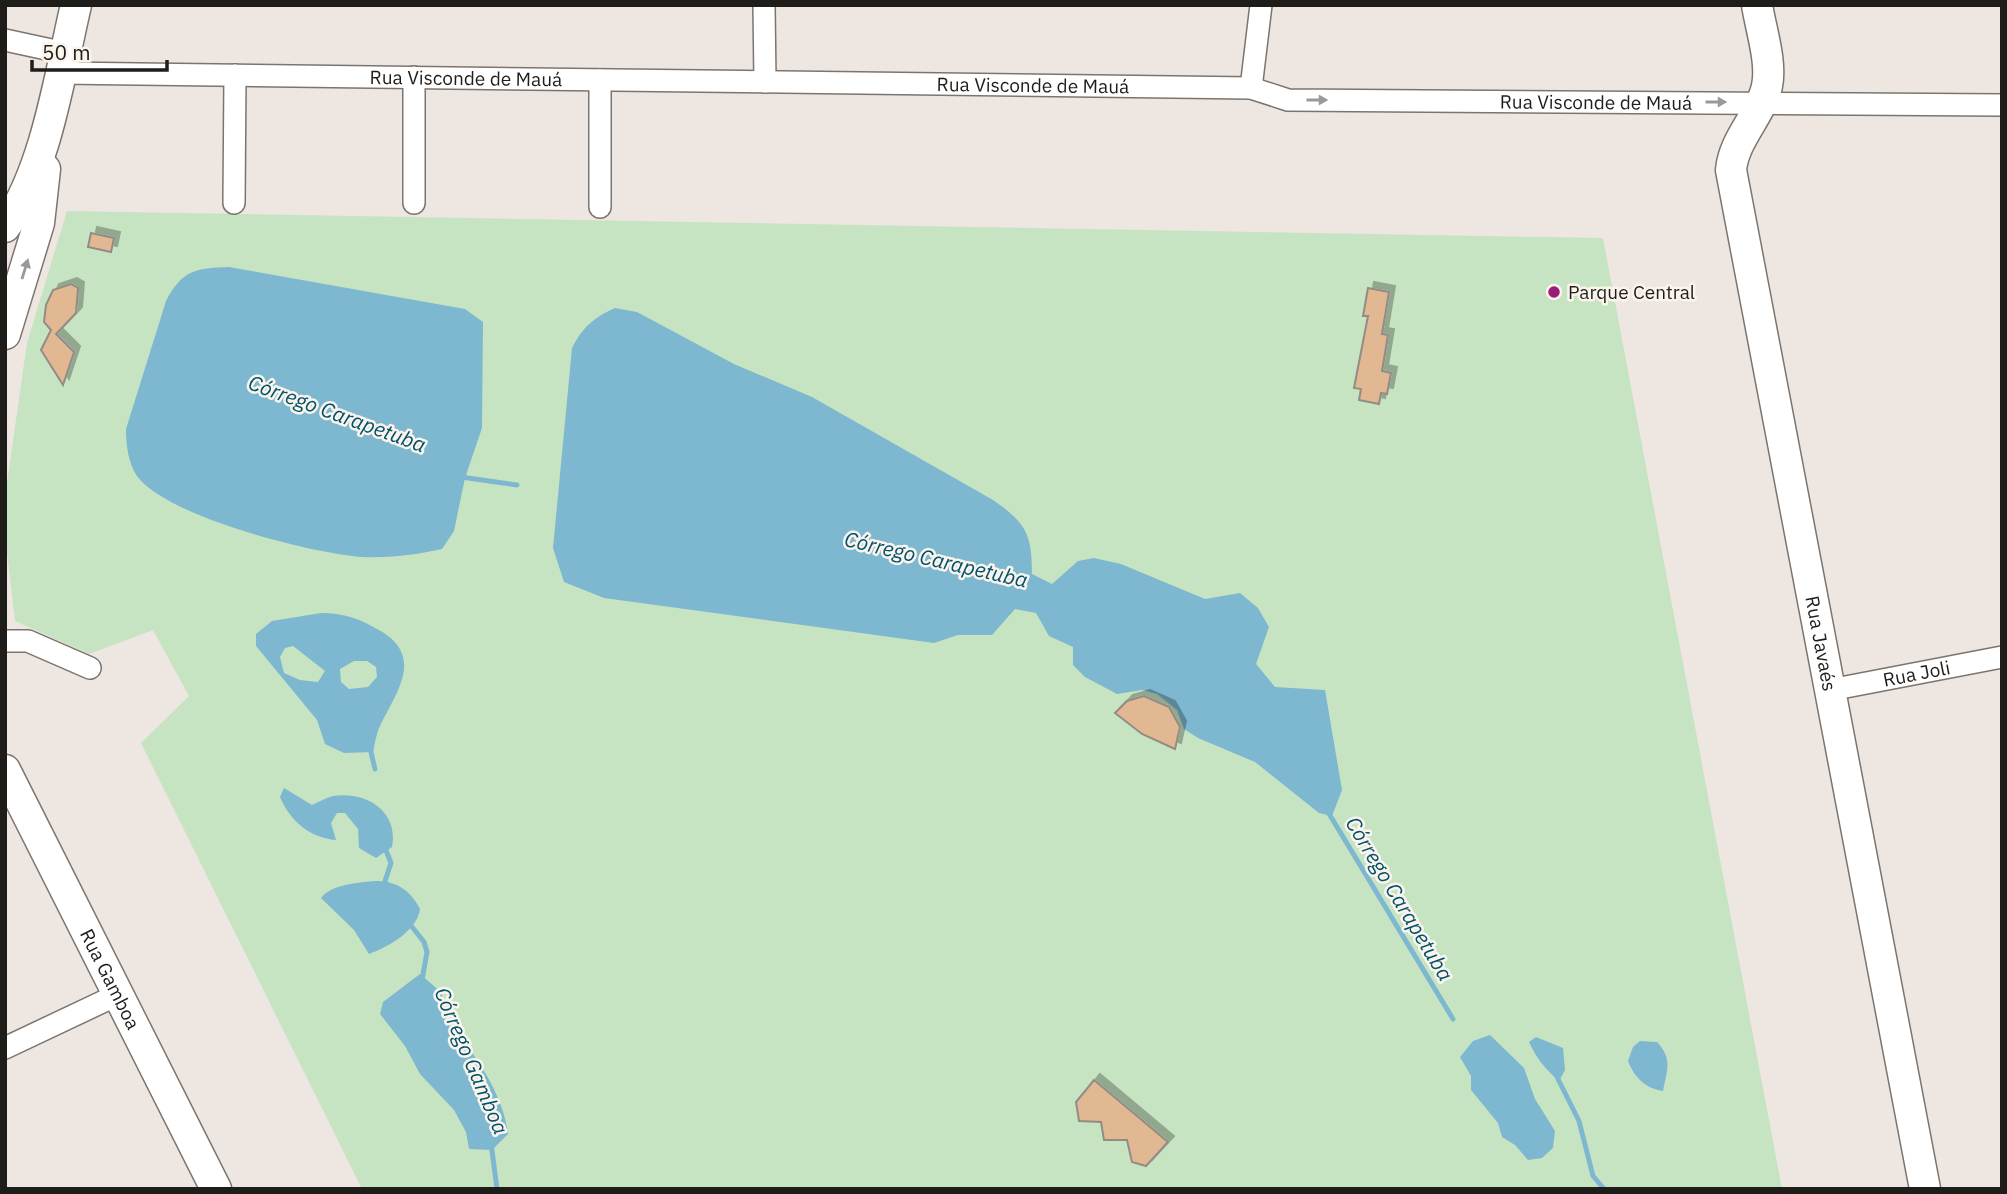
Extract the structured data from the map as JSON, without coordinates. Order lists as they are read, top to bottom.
{
  "streets": {
    "street": [
      "Rua Visconde de Mauá",
      "Rua Javaés",
      "Rua Joli",
      "Rua Gamboa"
    ]
  },
  "crossings": [
    ["Rua Visconde de Mauá", "Rua Javaés"],
    ["Rua Javaés", "Rua Joli"]
  ],
  "water": ["Córrego Carapetuba", "Córrego Gamboa"],
  "places": ["Parque Central"],
  "scale_bar": "50 m"
}
